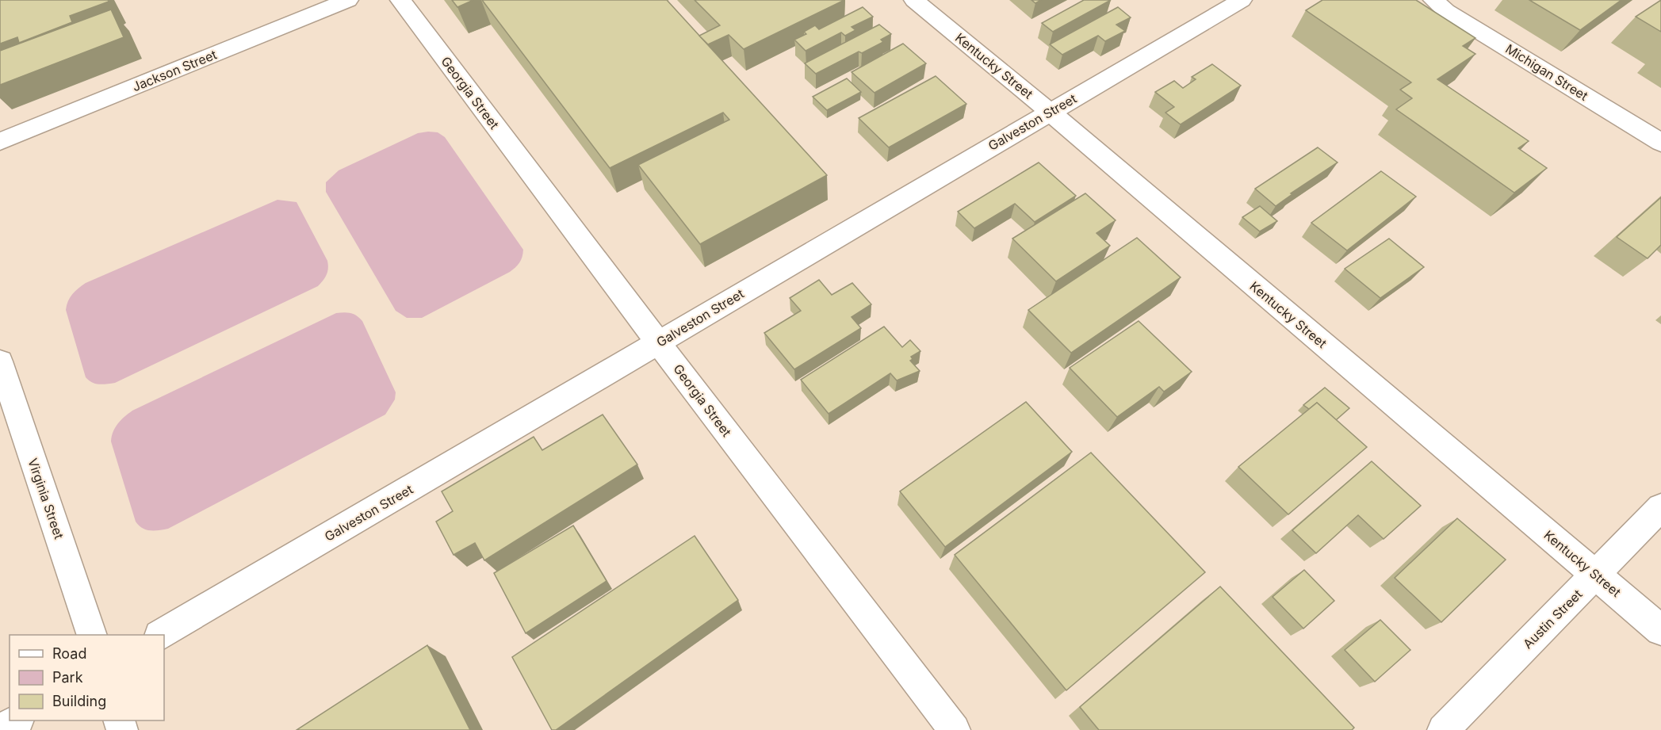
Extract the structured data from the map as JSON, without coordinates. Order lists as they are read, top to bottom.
{
  "streets": {
    "street": [
      "Kentucky Street",
      "Jackson Street",
      "Michigan Street",
      "Georgia Street",
      "Galveston Street",
      "Virginia Street",
      "Austin Street"
    ]
  },
  "crossings": [
    ["Kentucky Street", "Galveston Street"],
    ["Kentucky Street", "Austin Street"],
    ["Georgia Street", "Galveston Street"]
  ],
  "legend": ["Road", "Park", "Building"]
}
